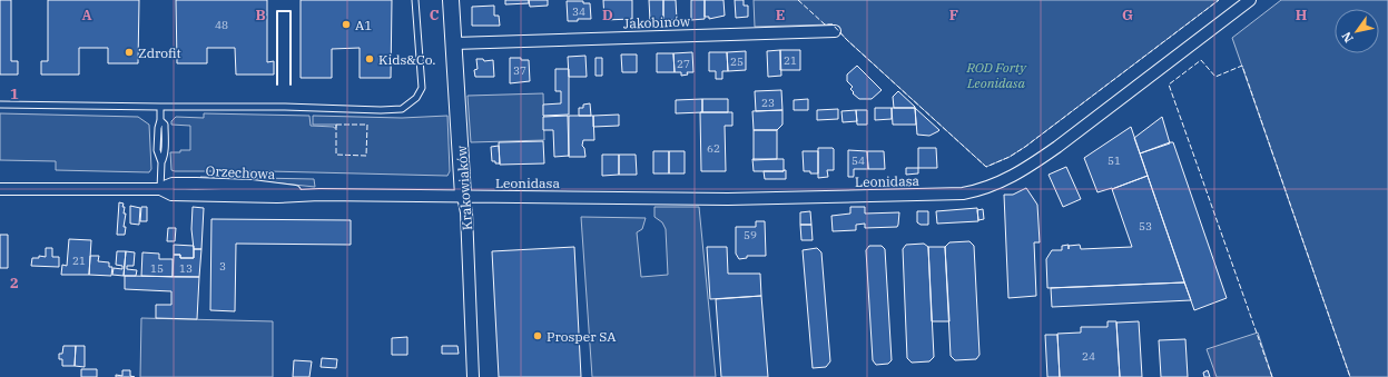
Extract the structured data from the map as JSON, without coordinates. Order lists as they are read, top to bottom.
{
  "streets": {
    "street": [
      "Jakobinów",
      "Orzechowa",
      "Leonidasa",
      "Krakowiaków"
    ]
  },
  "crossings": [
    ["Jakobinów", "Krakowiaków"],
    ["Orzechowa", "Leonidasa"],
    ["Orzechowa", "Krakowiaków"],
    ["Leonidasa", "Krakowiaków"]
  ],
  "parks": ["ROD Forty Leonidasa"],
  "places": [
    "A1",
    "Zdrofit",
    "Kids&Co.",
    "Prosper SA"
  ],
  "house_numbers": [
    "34",
    "48",
    "21",
    "25",
    "27",
    "37",
    "23",
    "62",
    "54",
    "51",
    "53",
    "59",
    "21",
    "3",
    "15",
    "13",
    "24"
  ],
  "north": "bottom left",
  "grid": {
    "columns": [
      "A",
      "B",
      "C",
      "D",
      "E",
      "F",
      "G",
      "H"
    ],
    "rows": ["1", "2"]
  }
}
